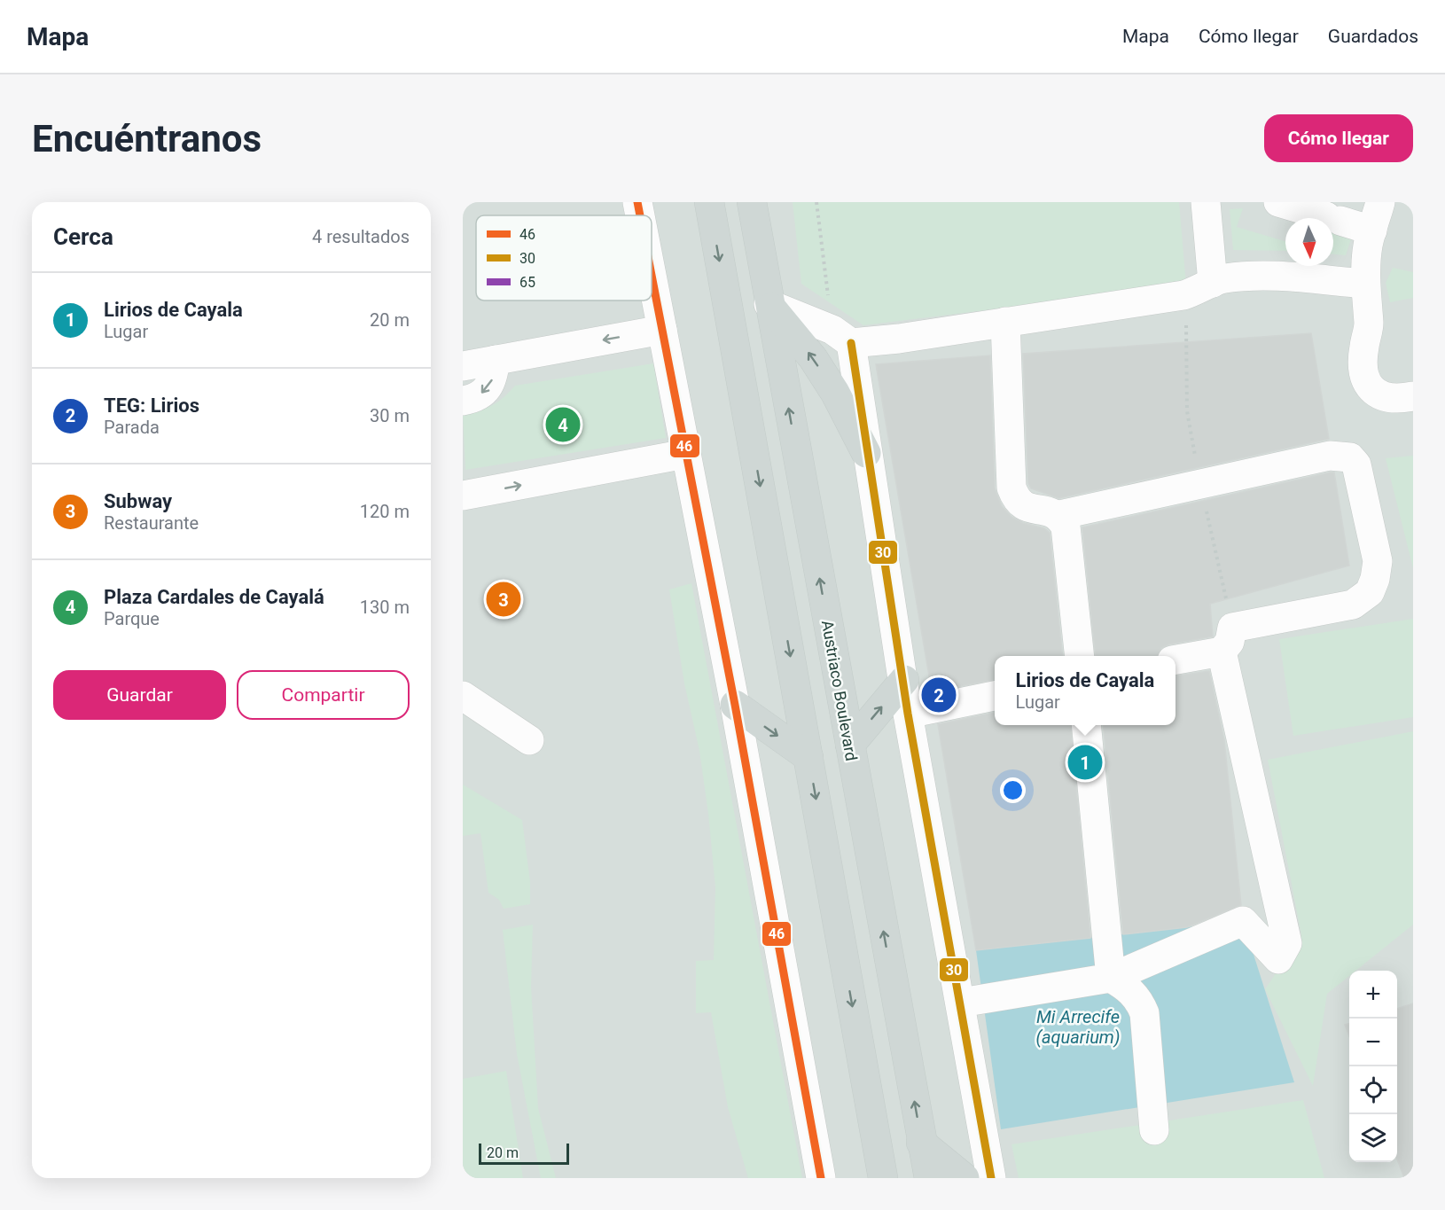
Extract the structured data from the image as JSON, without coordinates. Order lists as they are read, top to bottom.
{
  "streets": {
    "main road": ["Austriaco Boulevard"]
  },
  "water": ["Mi Arrecife (aquarium)"],
  "lines": ["transit line 46", "transit line 30"],
  "legend": ["46", "30", "65"],
  "scale_bar": "20 m",
  "north": "bottom",
  "page": {
    "header": "Mapa",
    "nav": ["Mapa", "Cómo llegar", "Guardados"],
    "buttons": [
      "Cómo llegar",
      ["Guardar", "Compartir"]
    ],
    "title": "Encuéntranos",
    "heading": ["Cerca", "4 resultados"],
    "list": [
      {
        "mark": "1",
        "name": "Lirios de Cayala",
        "note": "Lugar",
        "value": "20 m"
      },
      {
        "mark": "2",
        "name": "TEG: Lirios",
        "note": "Parada",
        "value": "30 m"
      },
      {
        "mark": "3",
        "name": "Subway",
        "note": "Restaurante",
        "value": "120 m"
      },
      {
        "mark": "4",
        "name": "Plaza Cardales de Cayalá",
        "note": "Parque",
        "value": "130 m"
      }
    ],
    "pins": [
      "4",
      "3",
      "2",
      "1"
    ],
    "popup": ["Lirios de Cayala", "Lugar"],
    "map_buttons": ["+", "−"],
    "scale": "20 m"
  }
}
